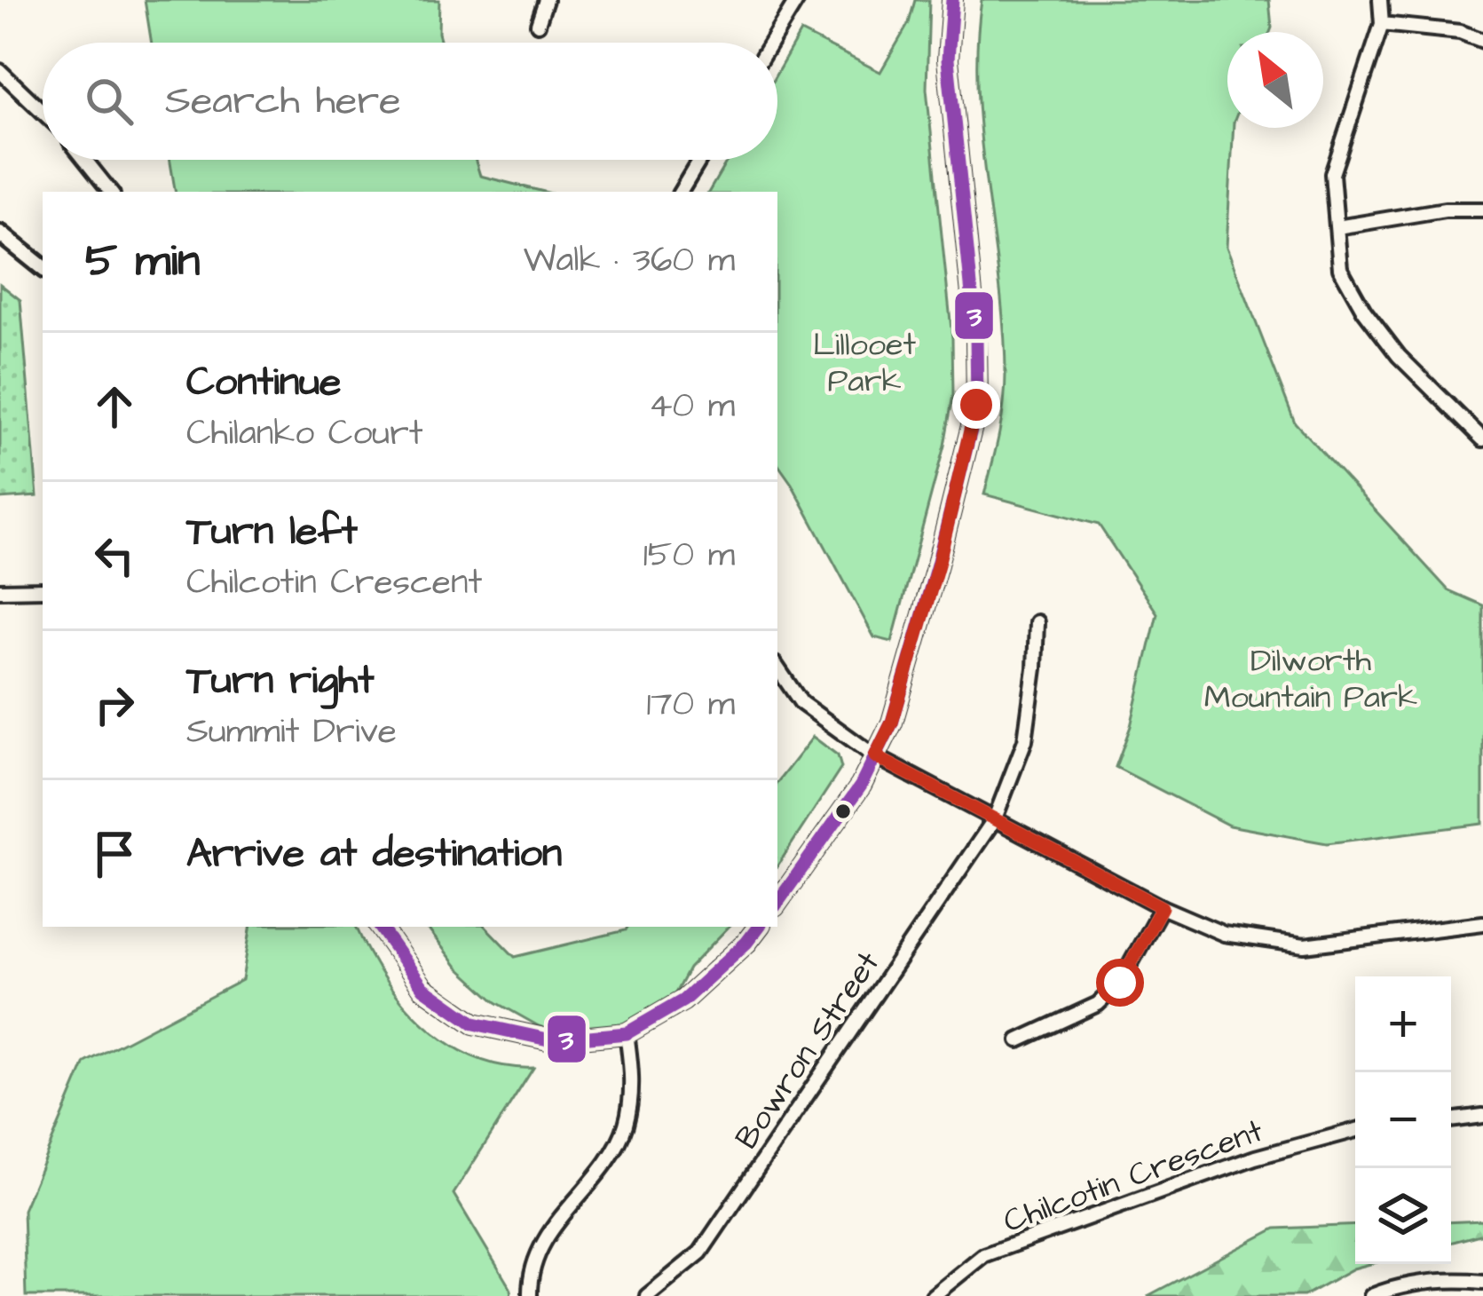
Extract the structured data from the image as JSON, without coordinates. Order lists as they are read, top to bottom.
{
  "streets": {
    "street": ["Bowron Street", "Chilcotin Crescent"]
  },
  "parks": ["Lillooet Park", "Dilworth Mountain Park"],
  "lines": ["transit line 3"],
  "north": "top left",
  "page": {
    "search": "Search here",
    "heading": ["5 min", "Walk · 360 m"],
    "list": [
      ["Continue", "Chilanko Court", "40 m"],
      ["Turn left", "Chilcotin Crescent", "150 m"],
      ["Turn right", "Summit Drive", "170 m"],
      "Arrive at destination"
    ],
    "map_buttons": ["+", "−"]
  }
}
